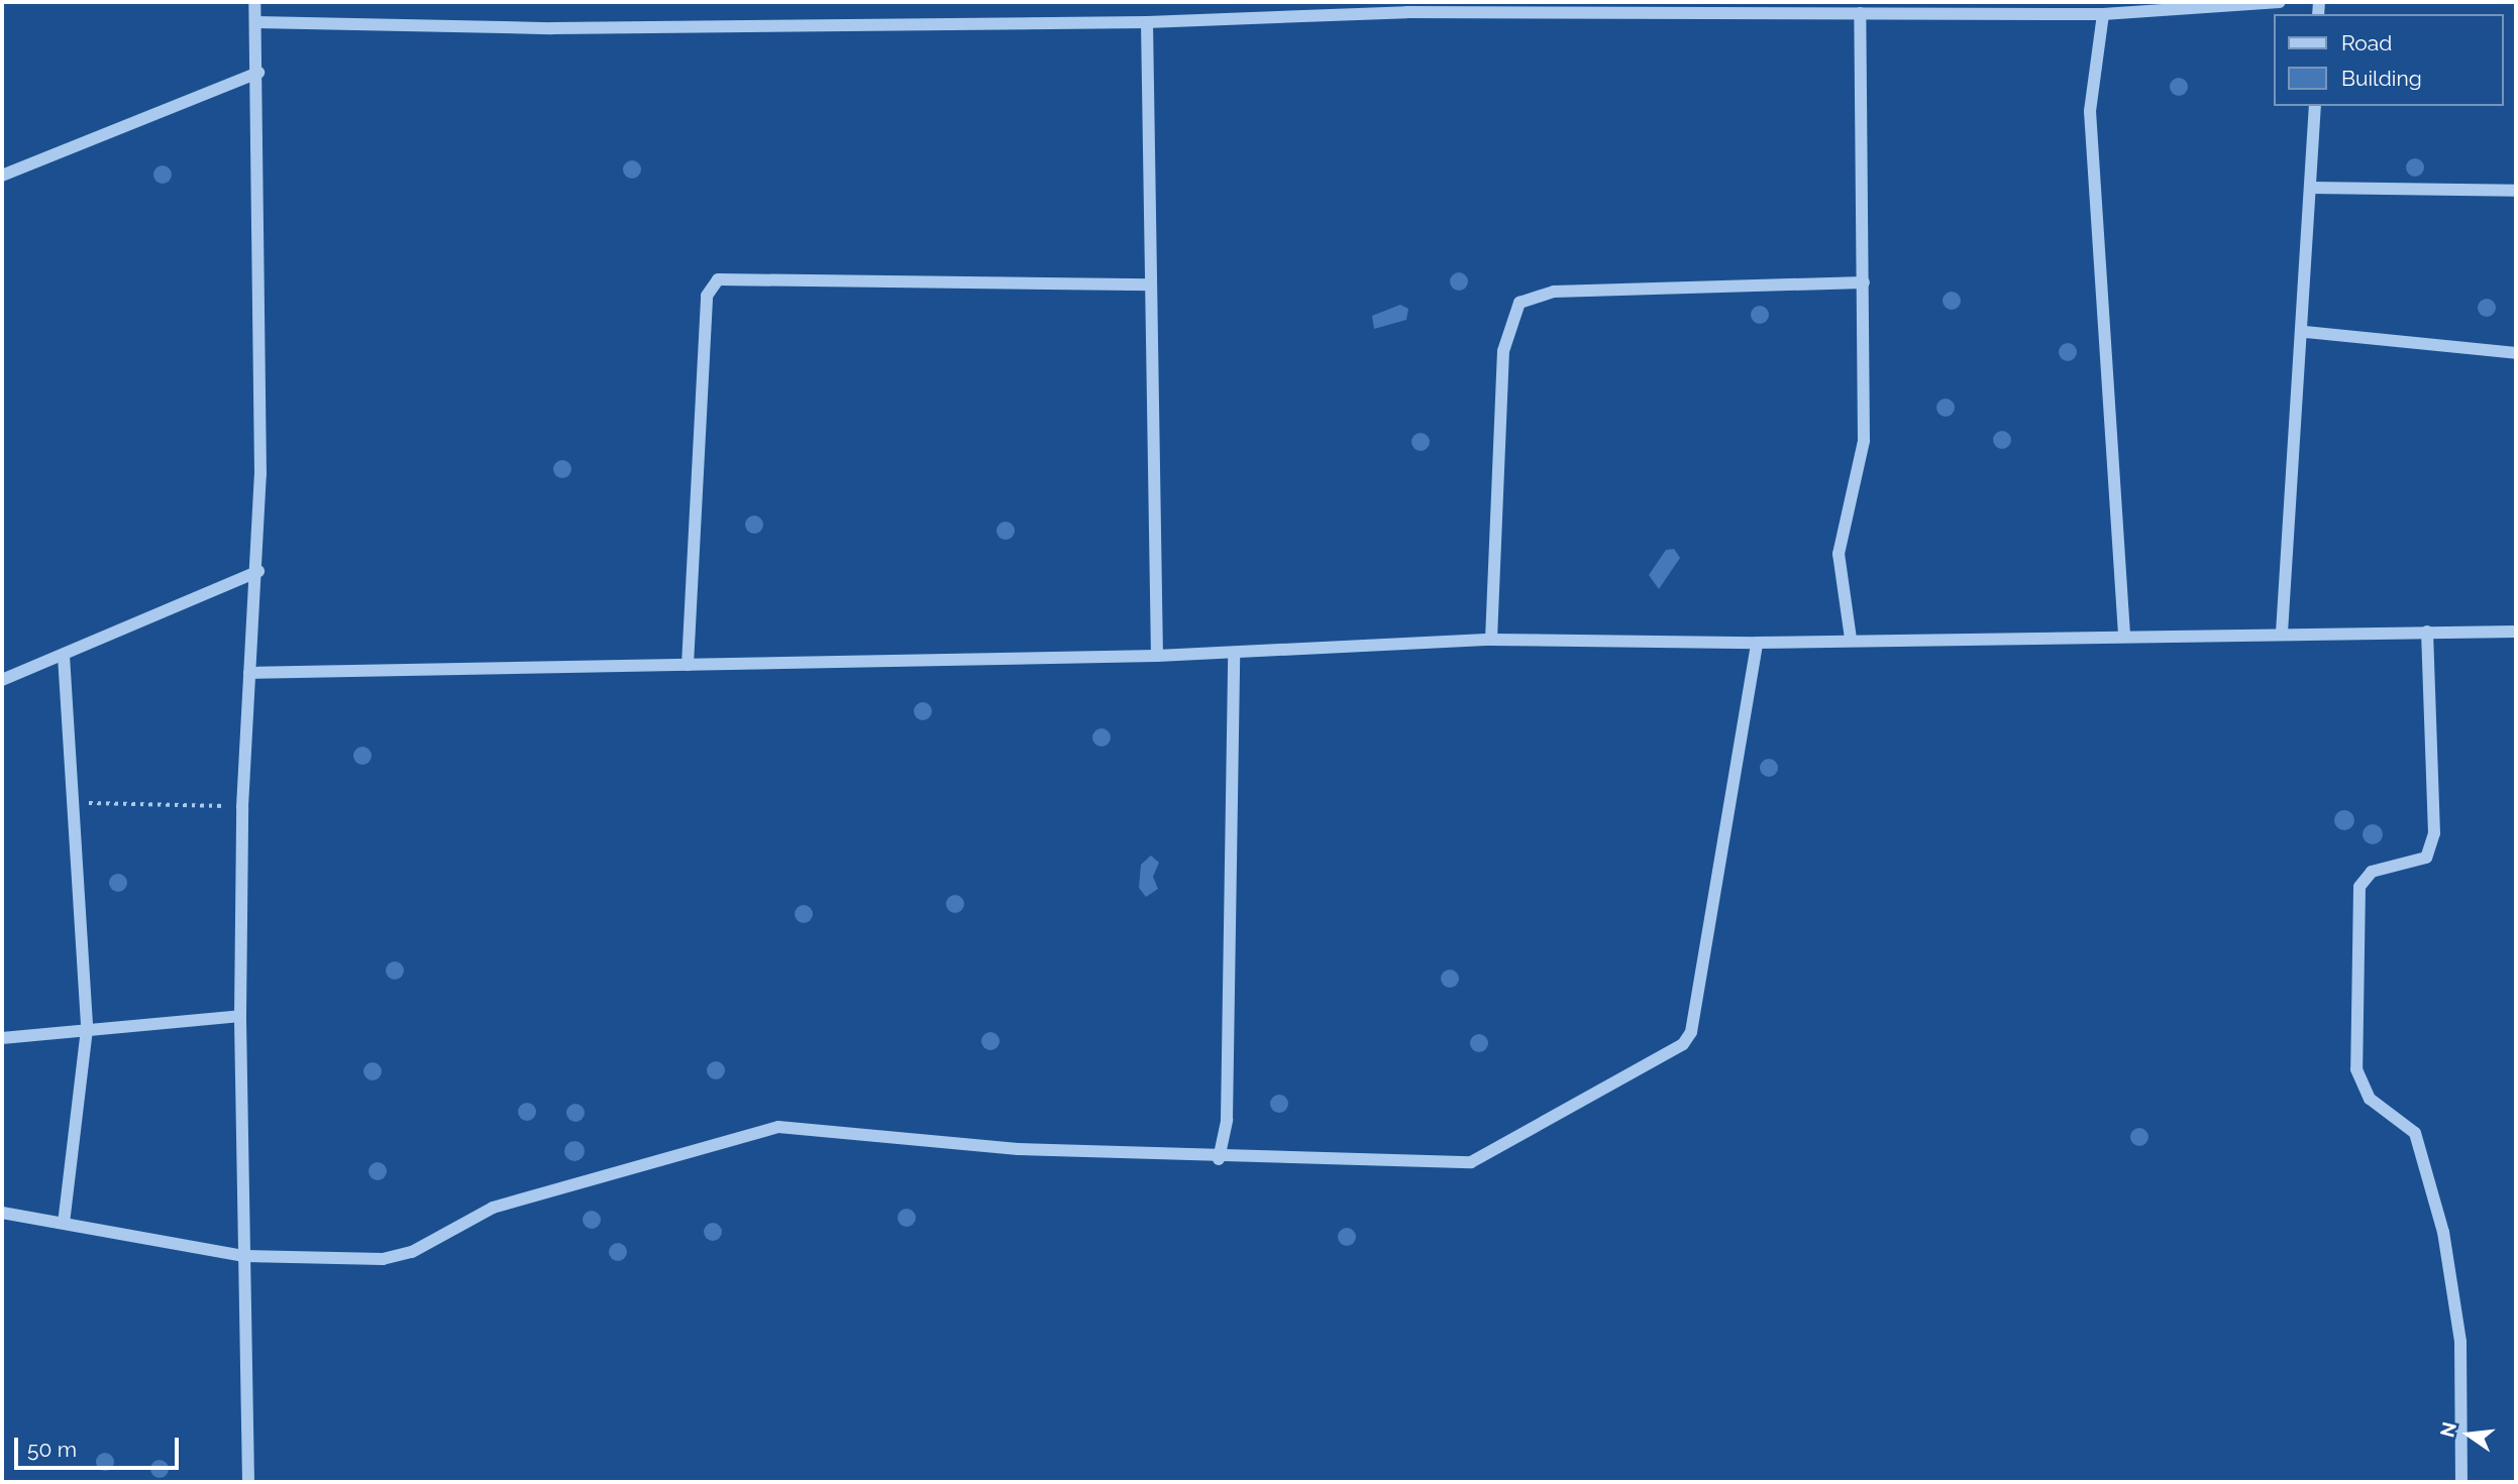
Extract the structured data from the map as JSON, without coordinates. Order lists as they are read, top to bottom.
{
  "legend": ["Road", "Building"],
  "scale_bar": "50 m",
  "north": "left"
}
